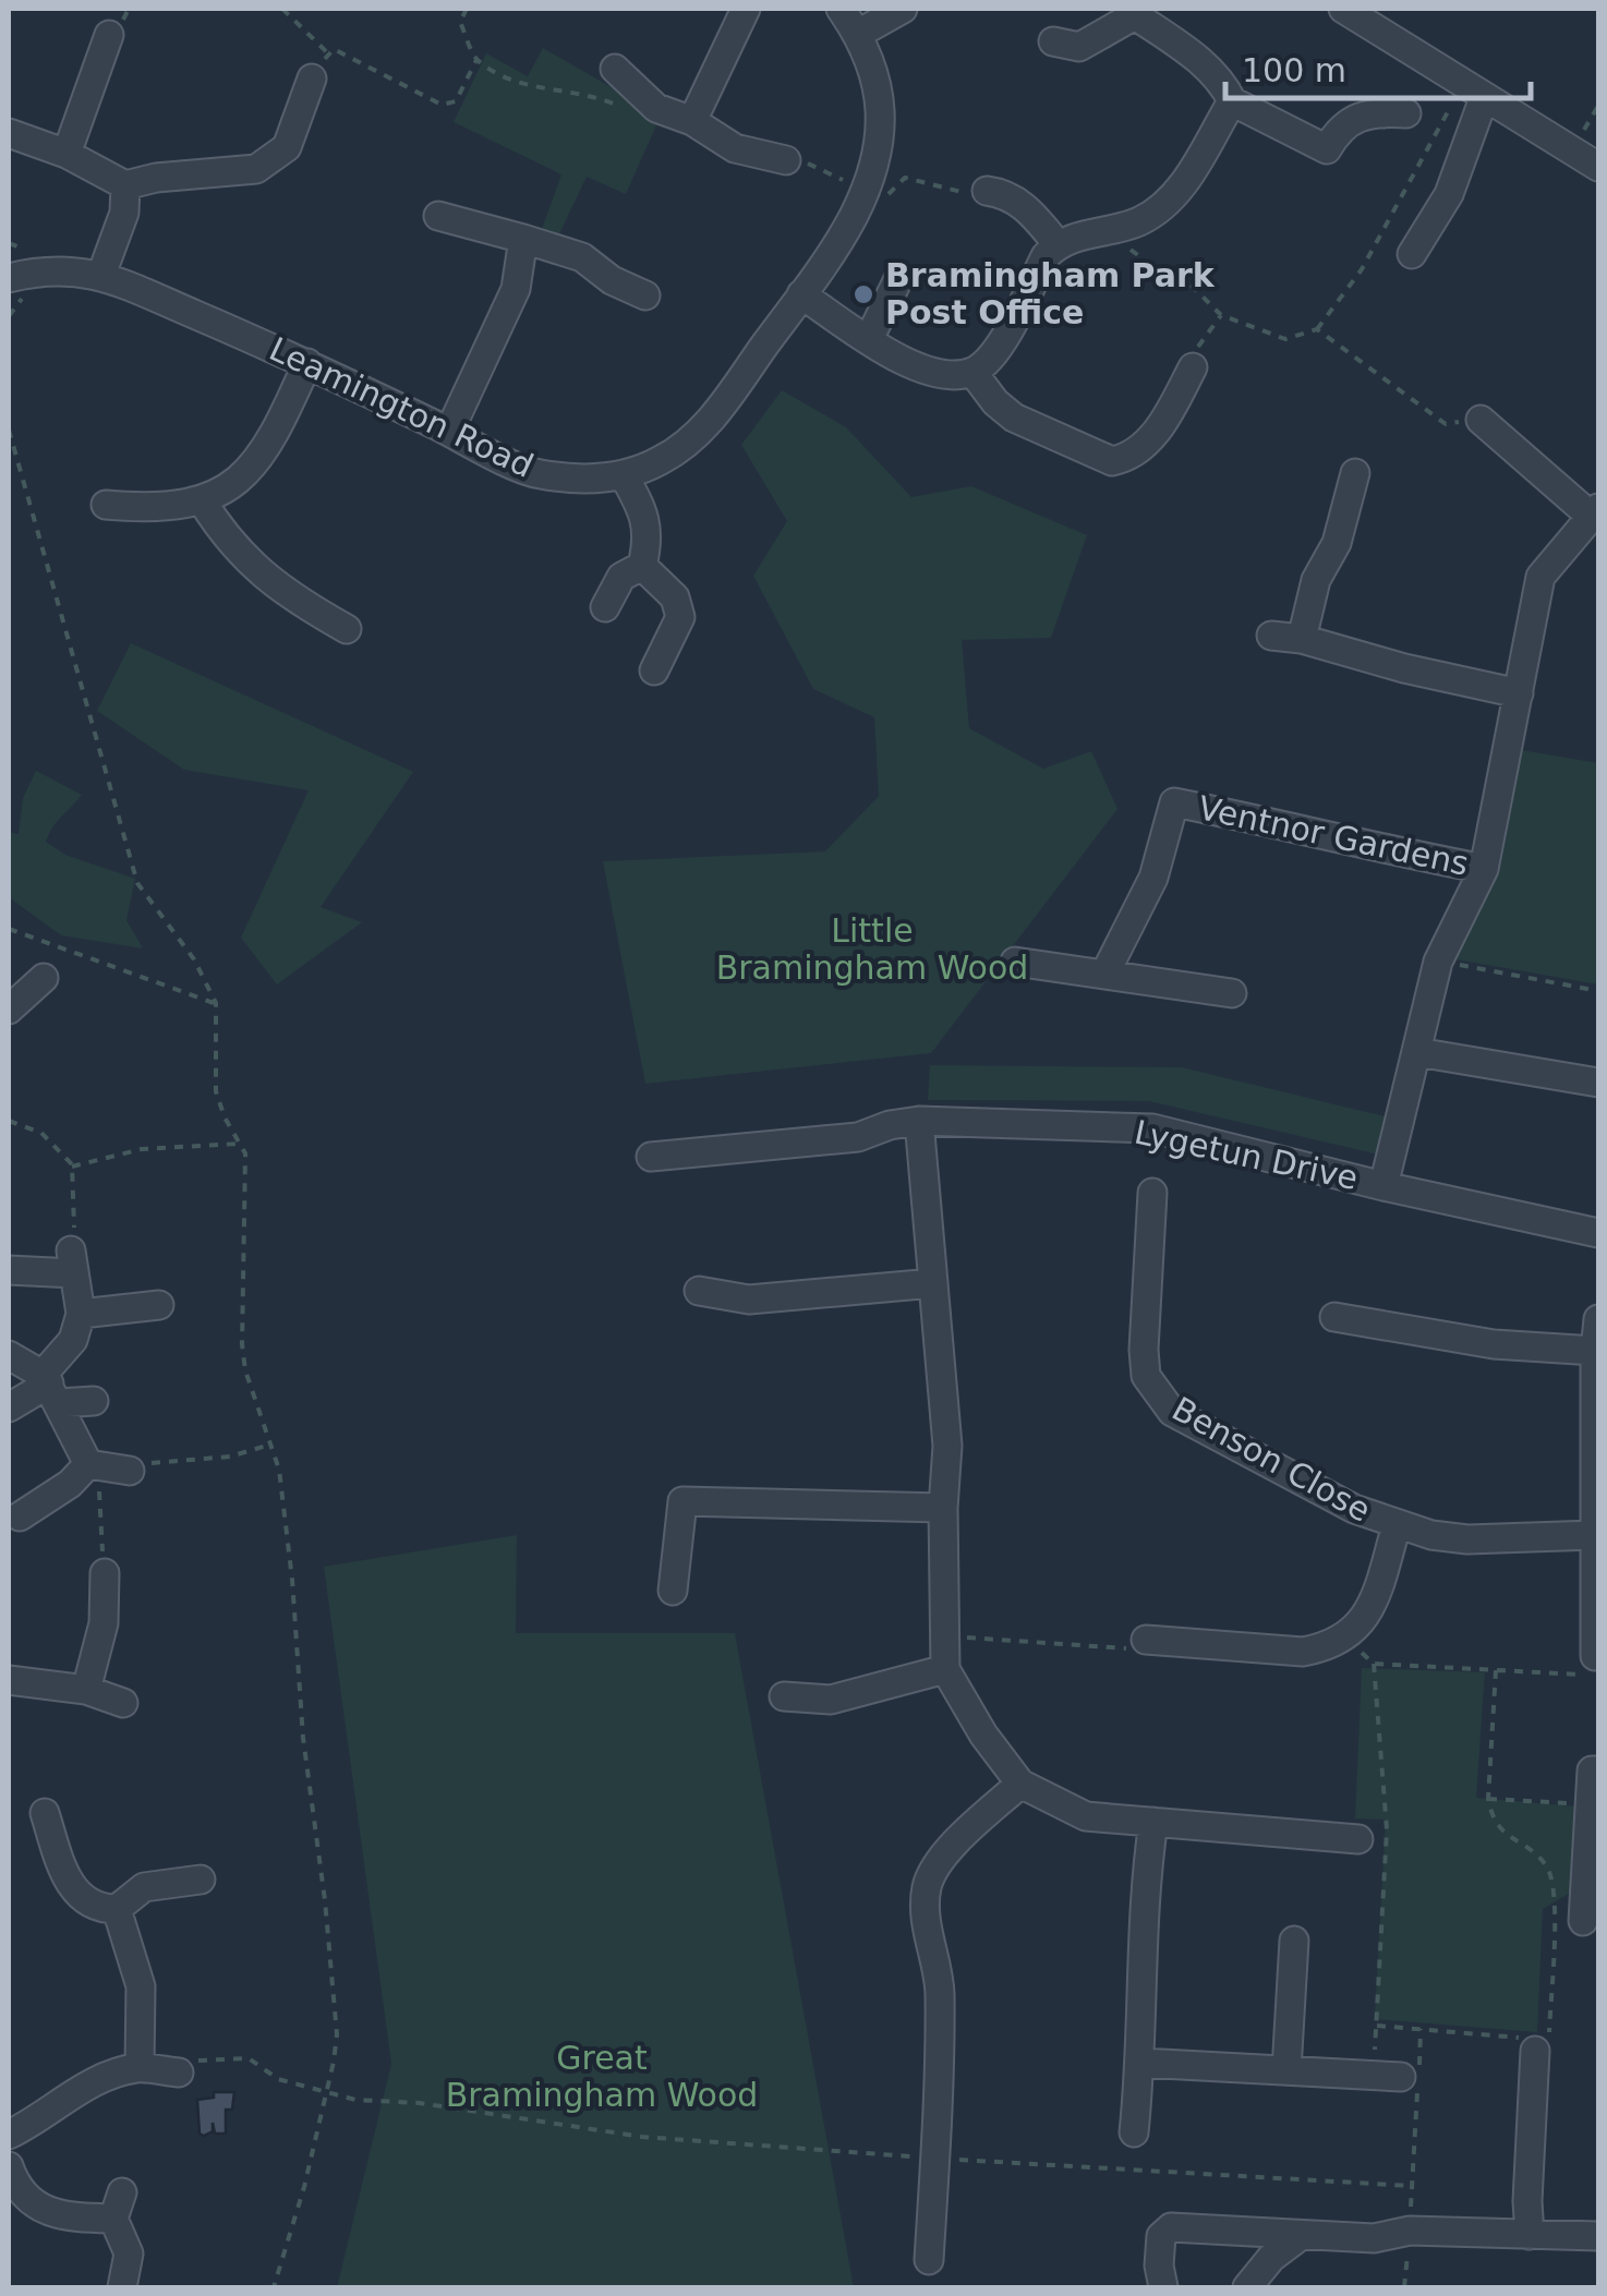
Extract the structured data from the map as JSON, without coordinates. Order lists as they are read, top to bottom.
{
  "streets": {
    "street": [
      "Leamington Road",
      "Ventnor Gardens",
      "Lygetun Drive",
      "Benson Close"
    ]
  },
  "crossings": [
    ["Ventnor Gardens", "Lygetun Drive"]
  ],
  "parks": ["Little Bramingham Wood", "Great Bramingham Wood"],
  "places": ["Bramingham Park Post Office"],
  "scale_bar": "100 m"
}
